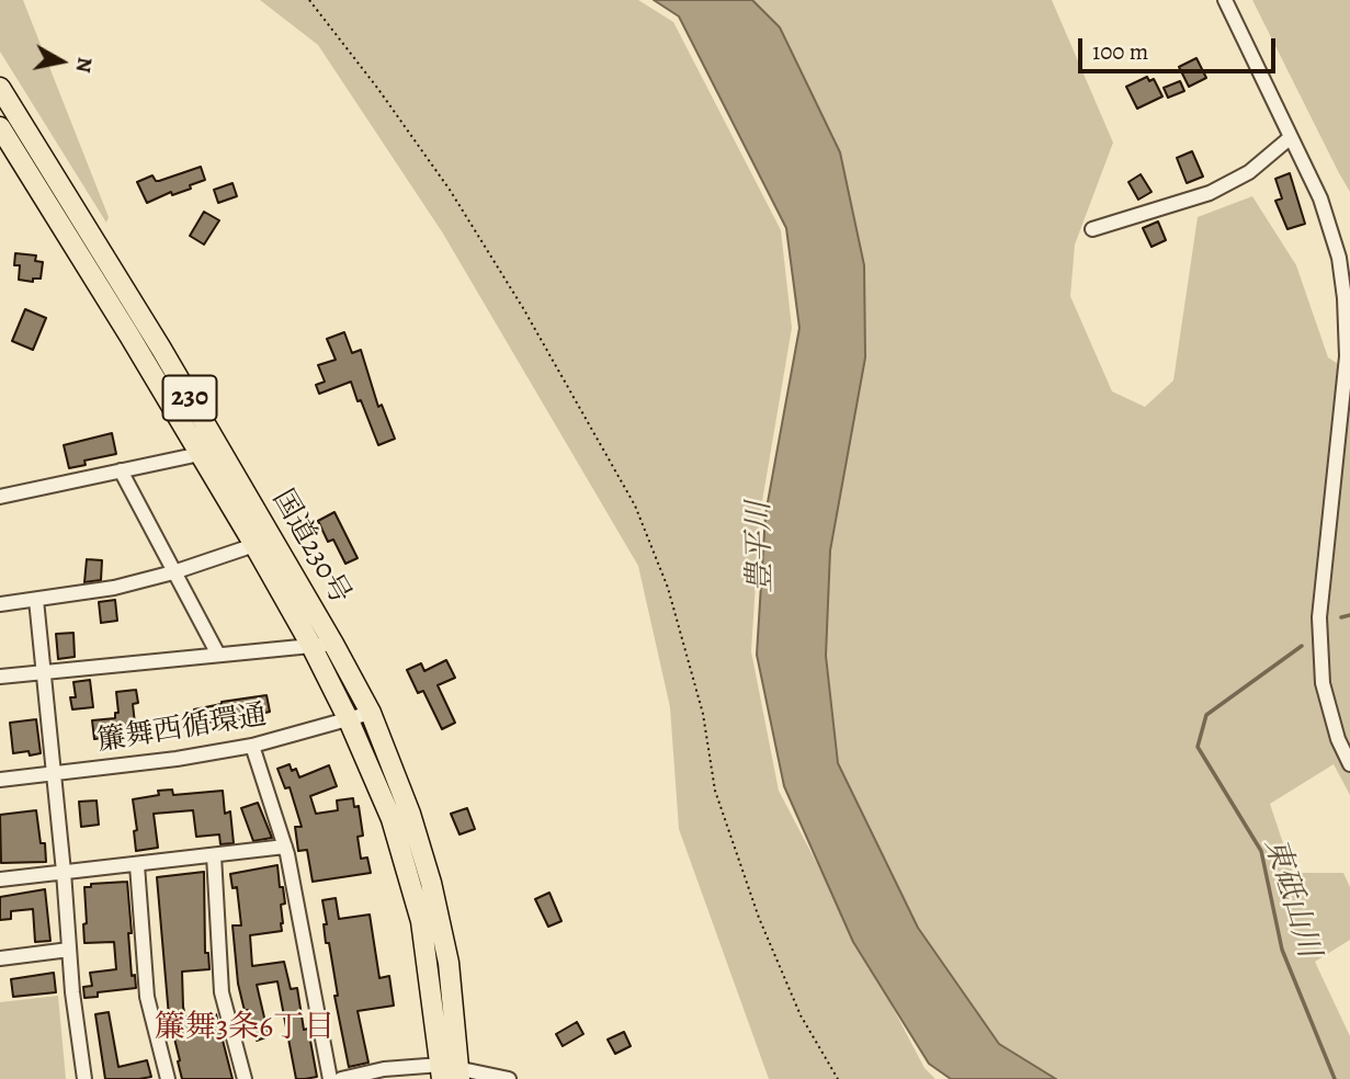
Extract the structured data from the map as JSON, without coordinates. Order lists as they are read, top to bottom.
{
  "streets": {
    "highway": ["230", "国道230号"],
    "street": ["簾舞西循環通"]
  },
  "crossings": [
    ["国道230号", "簾舞西循環通"]
  ],
  "districts": ["簾舞3条6丁目"],
  "water": ["豊平川", "東砥山川"],
  "scale_bar": "100 m",
  "north": "right"
}
